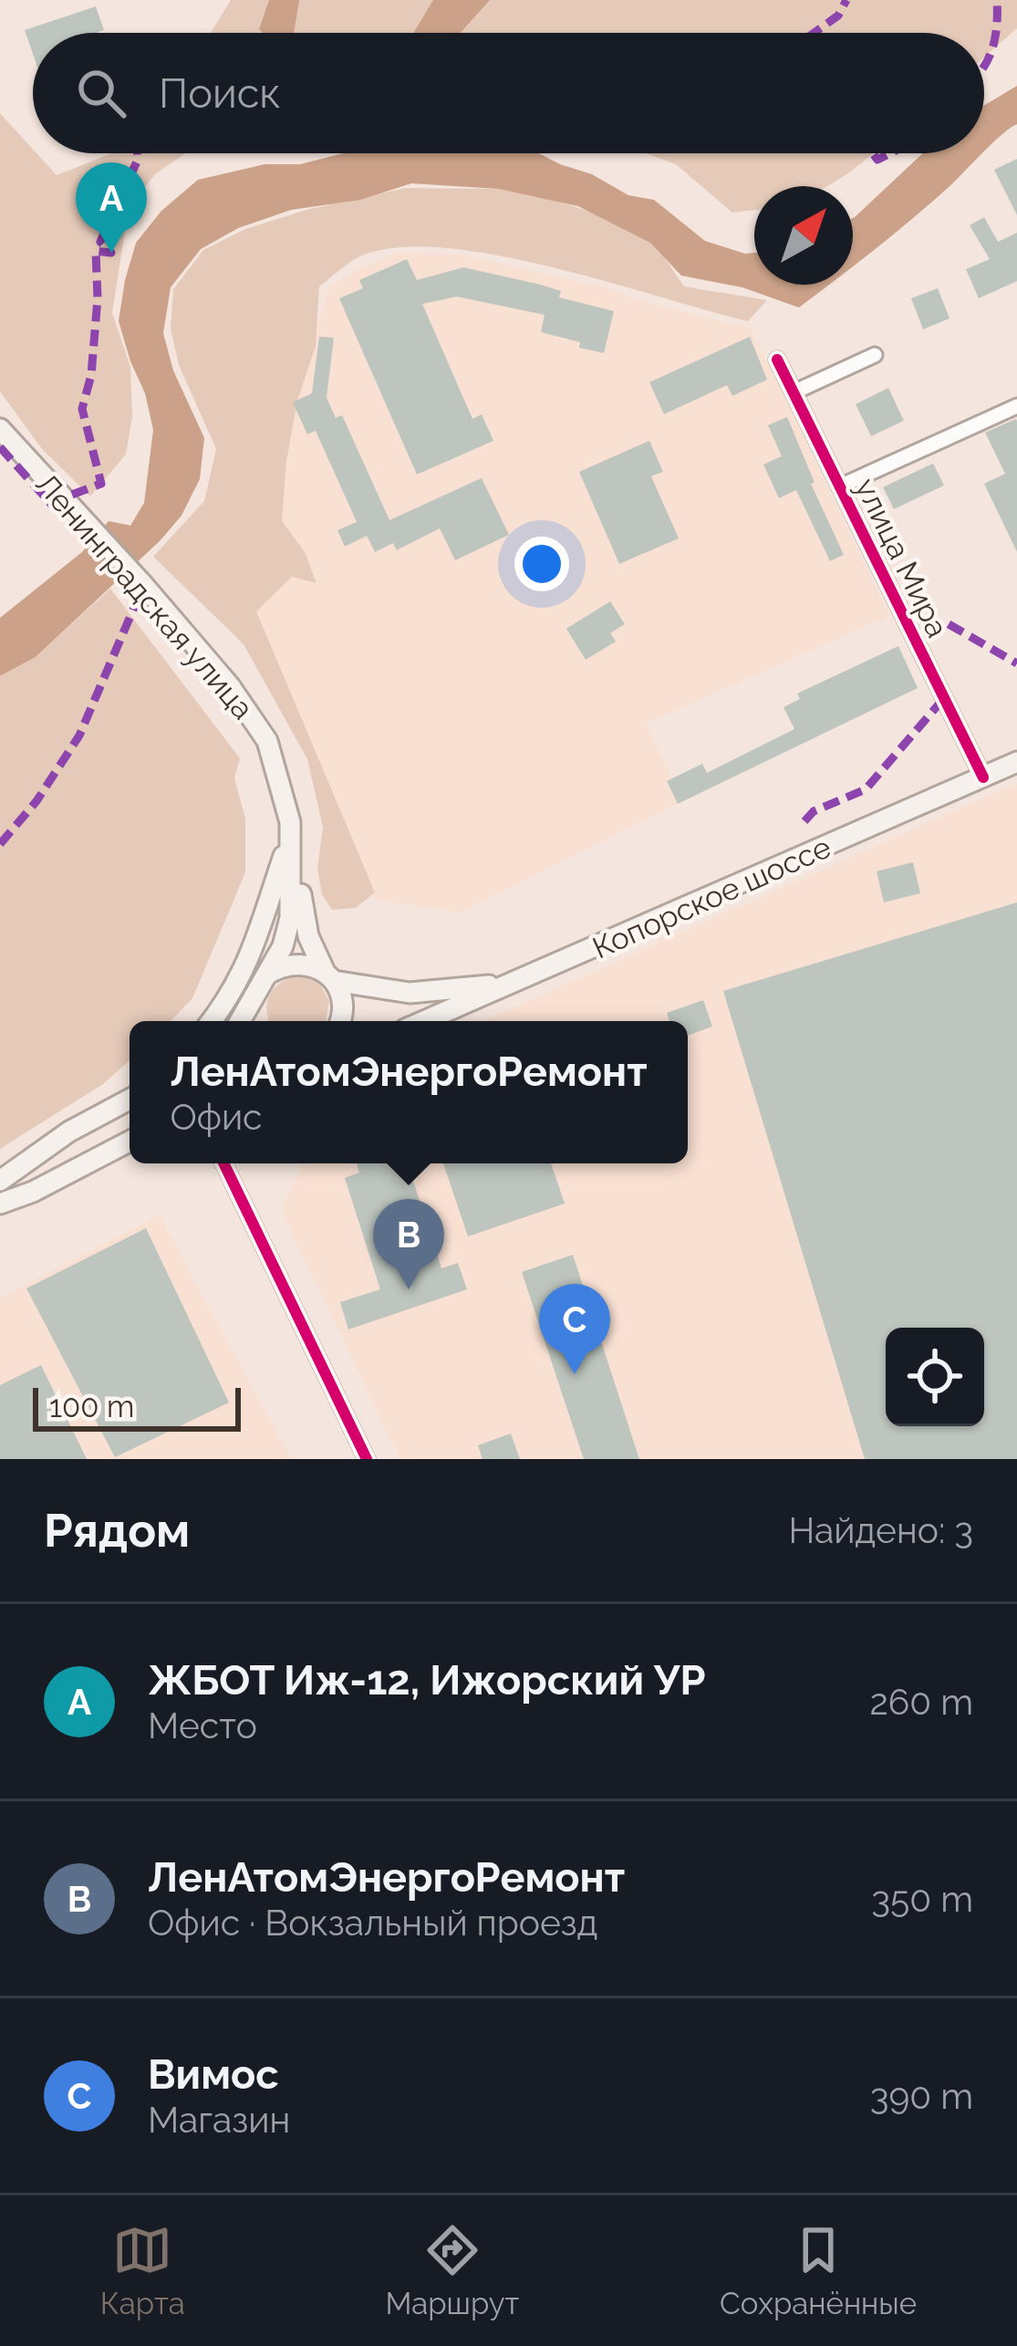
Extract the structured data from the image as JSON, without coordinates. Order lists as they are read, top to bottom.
{
  "streets": {
    "main road": ["Ленинградская улица", "Копорское шоссе"],
    "street": ["улица Мира"]
  },
  "crossings": [
    ["улица Мира", "Копорское шоссе"]
  ],
  "scale_bar": "100 m",
  "north": "top right",
  "page": {
    "search": "Поиск",
    "pins": ["A", "B", "C"],
    "popup": ["ЛенАтомЭнергоРемонт", "Офис"],
    "scale": "100 m",
    "heading": ["Рядом", "Найдено: 3"],
    "list": [
      {
        "mark": "A",
        "name": "ЖБОТ Иж-12, Ижорский УР",
        "note": "Место",
        "value": "260 m"
      },
      {
        "mark": "B",
        "name": "ЛенАтомЭнергоРемонт",
        "note": "Офис · Вокзальный проезд",
        "value": "350 m"
      },
      {
        "mark": "C",
        "name": "Вимос",
        "note": "Магазин",
        "value": "390 m"
      }
    ],
    "nav": ["Карта", "Маршрут", "Сохранённые"]
  }
}
